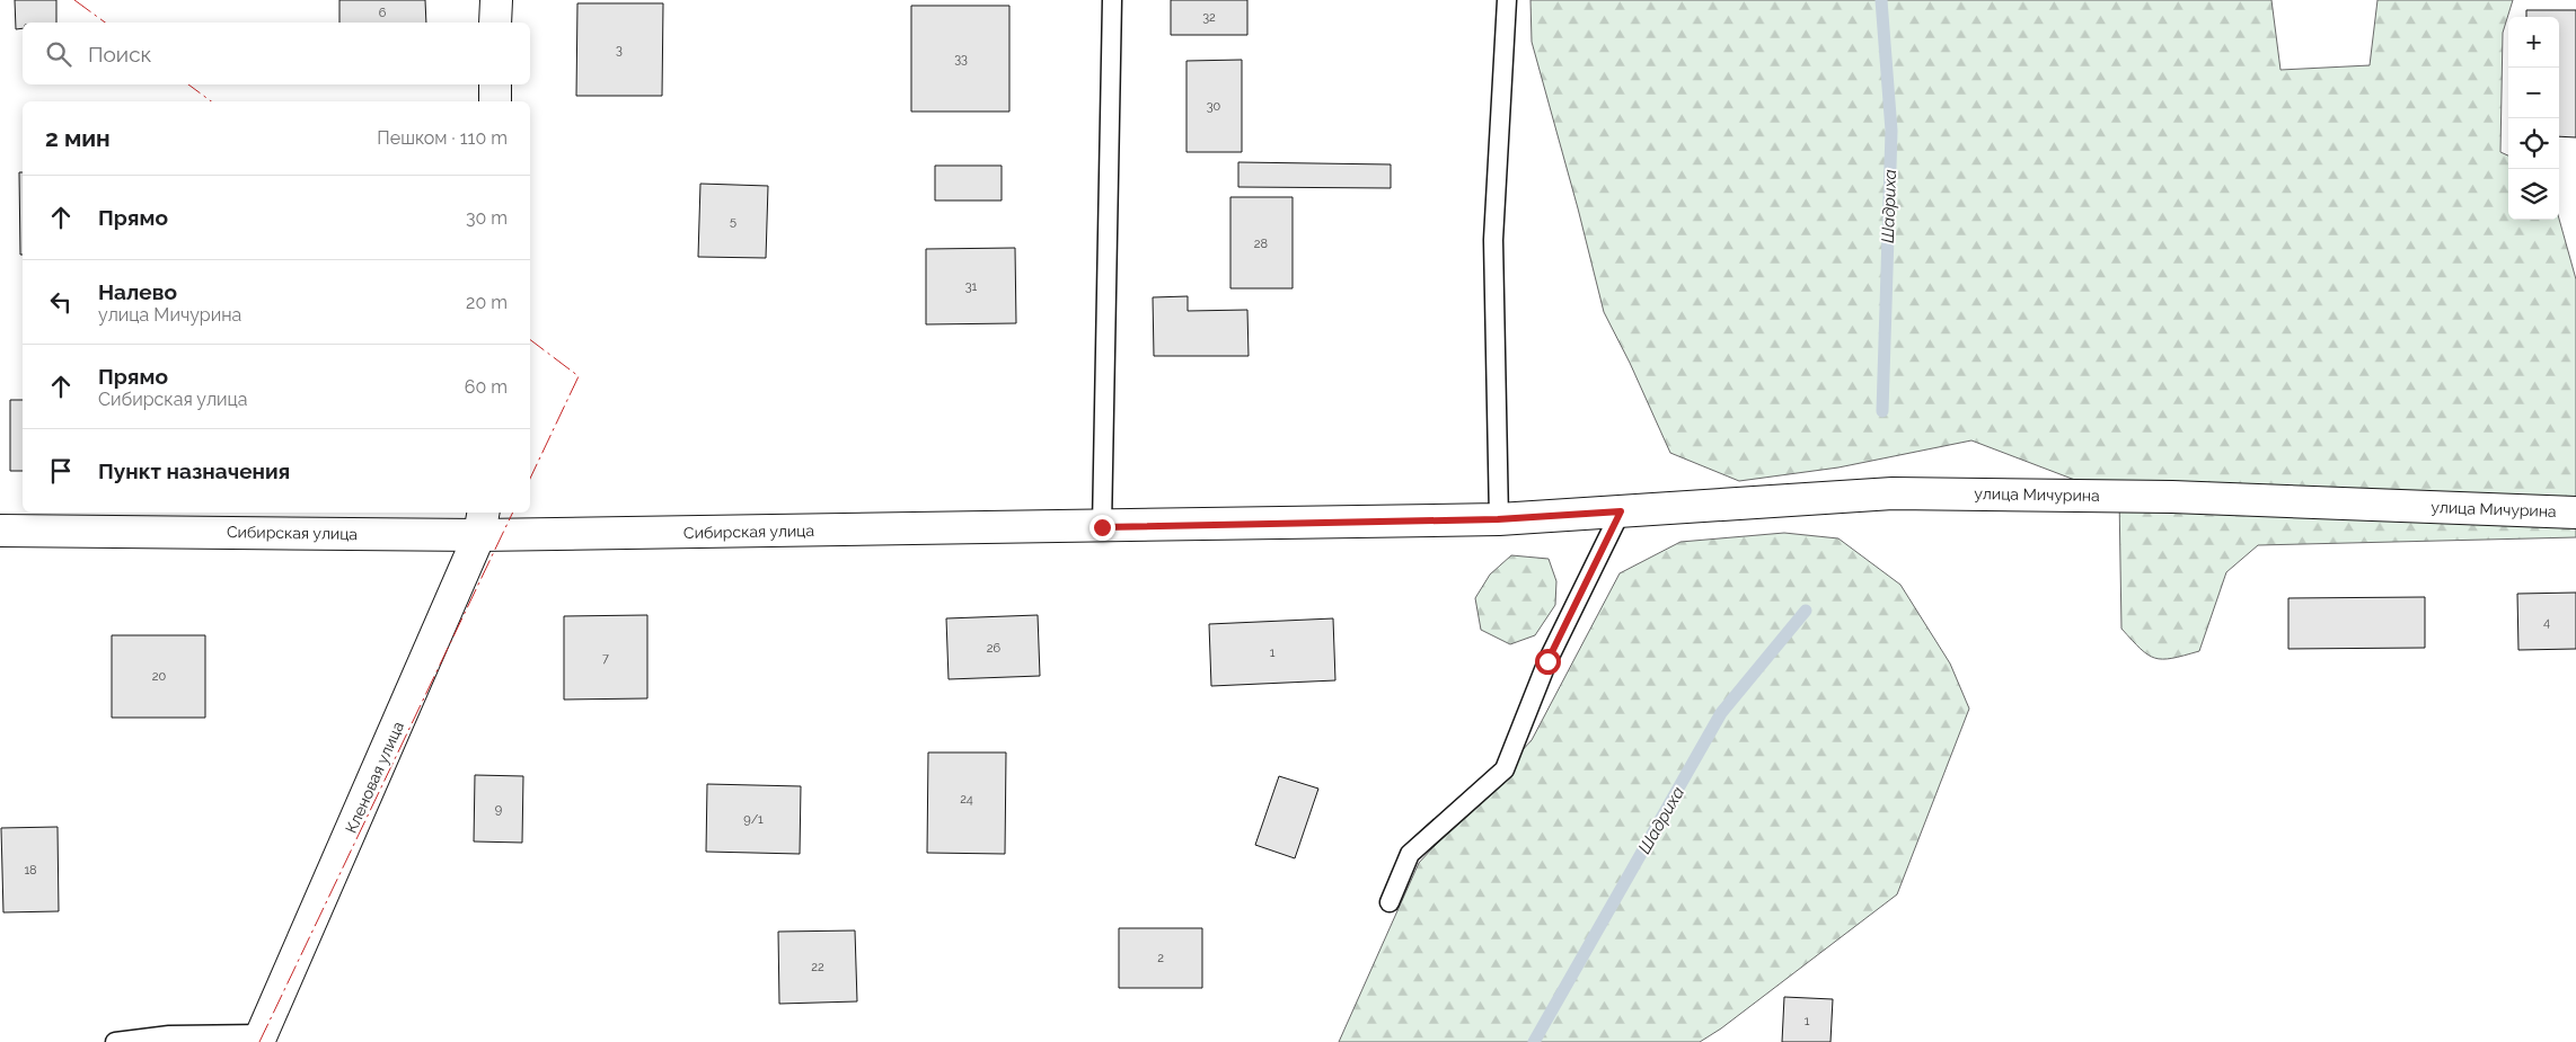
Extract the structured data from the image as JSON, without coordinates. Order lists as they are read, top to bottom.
{
  "streets": {
    "street": ["улица Мичурина", "Сибирская улица", "Кленовая улица"]
  },
  "crossings": [
    ["улица Мичурина", "Сибирская улица"],
    ["Сибирская улица", "Кленовая улица"]
  ],
  "water": ["Шадриха"],
  "house_numbers": [
    "6",
    "32",
    "3",
    "33",
    "30",
    "5",
    "28",
    "31",
    "4",
    "26",
    "1",
    "7",
    "20",
    "24",
    "9",
    "9/1",
    "18",
    "2",
    "22",
    "1"
  ],
  "page": {
    "map_buttons": ["+", "−"],
    "search": "Поиск",
    "heading": ["2 мин", "Пешком · 110 m"],
    "list": [
      ["Прямо", "30 m"],
      ["Налево", "улица Мичурина", "20 m"],
      ["Прямо", "Сибирская улица", "60 m"],
      "Пункт назначения"
    ]
  }
}
